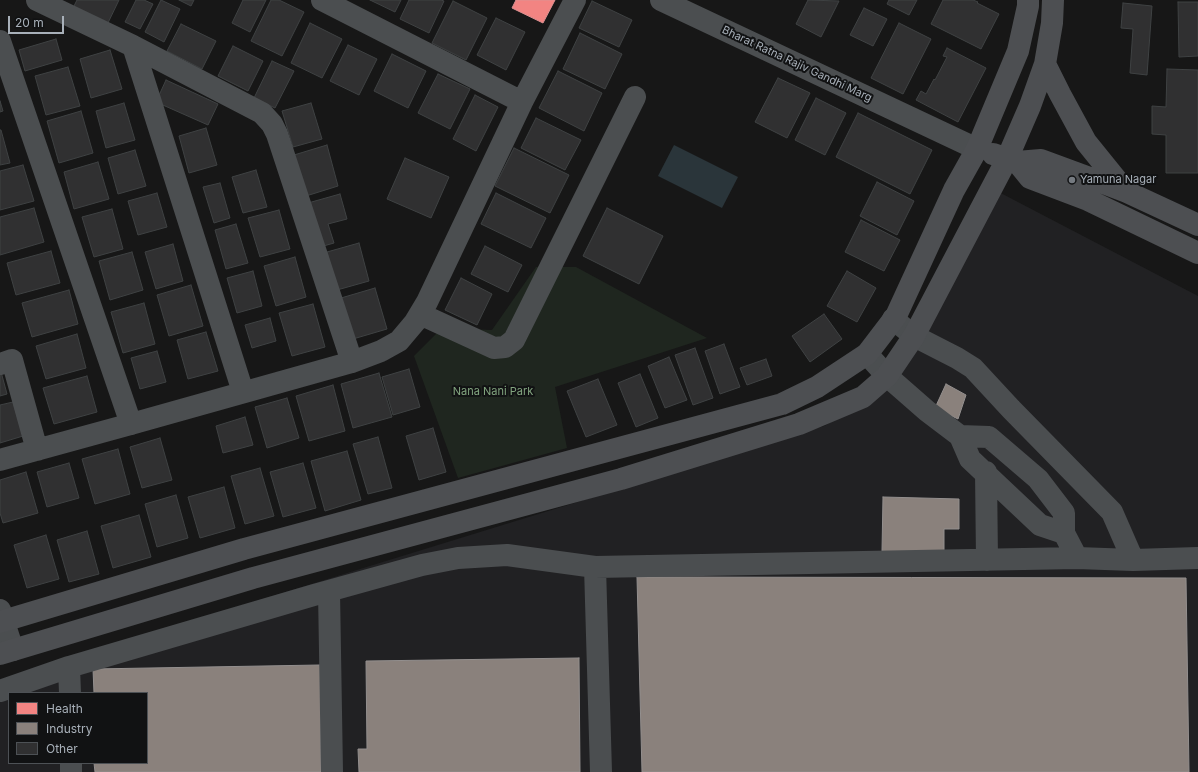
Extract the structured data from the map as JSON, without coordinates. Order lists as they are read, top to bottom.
{
  "streets": {
    "street": ["Bharat Ratna Rajiv Gandhi Marg"]
  },
  "parks": ["Nana Nani Park"],
  "places": ["Yamuna Nagar"],
  "legend": ["Health", "Industry", "Other"],
  "scale_bar": "20 m"
}
